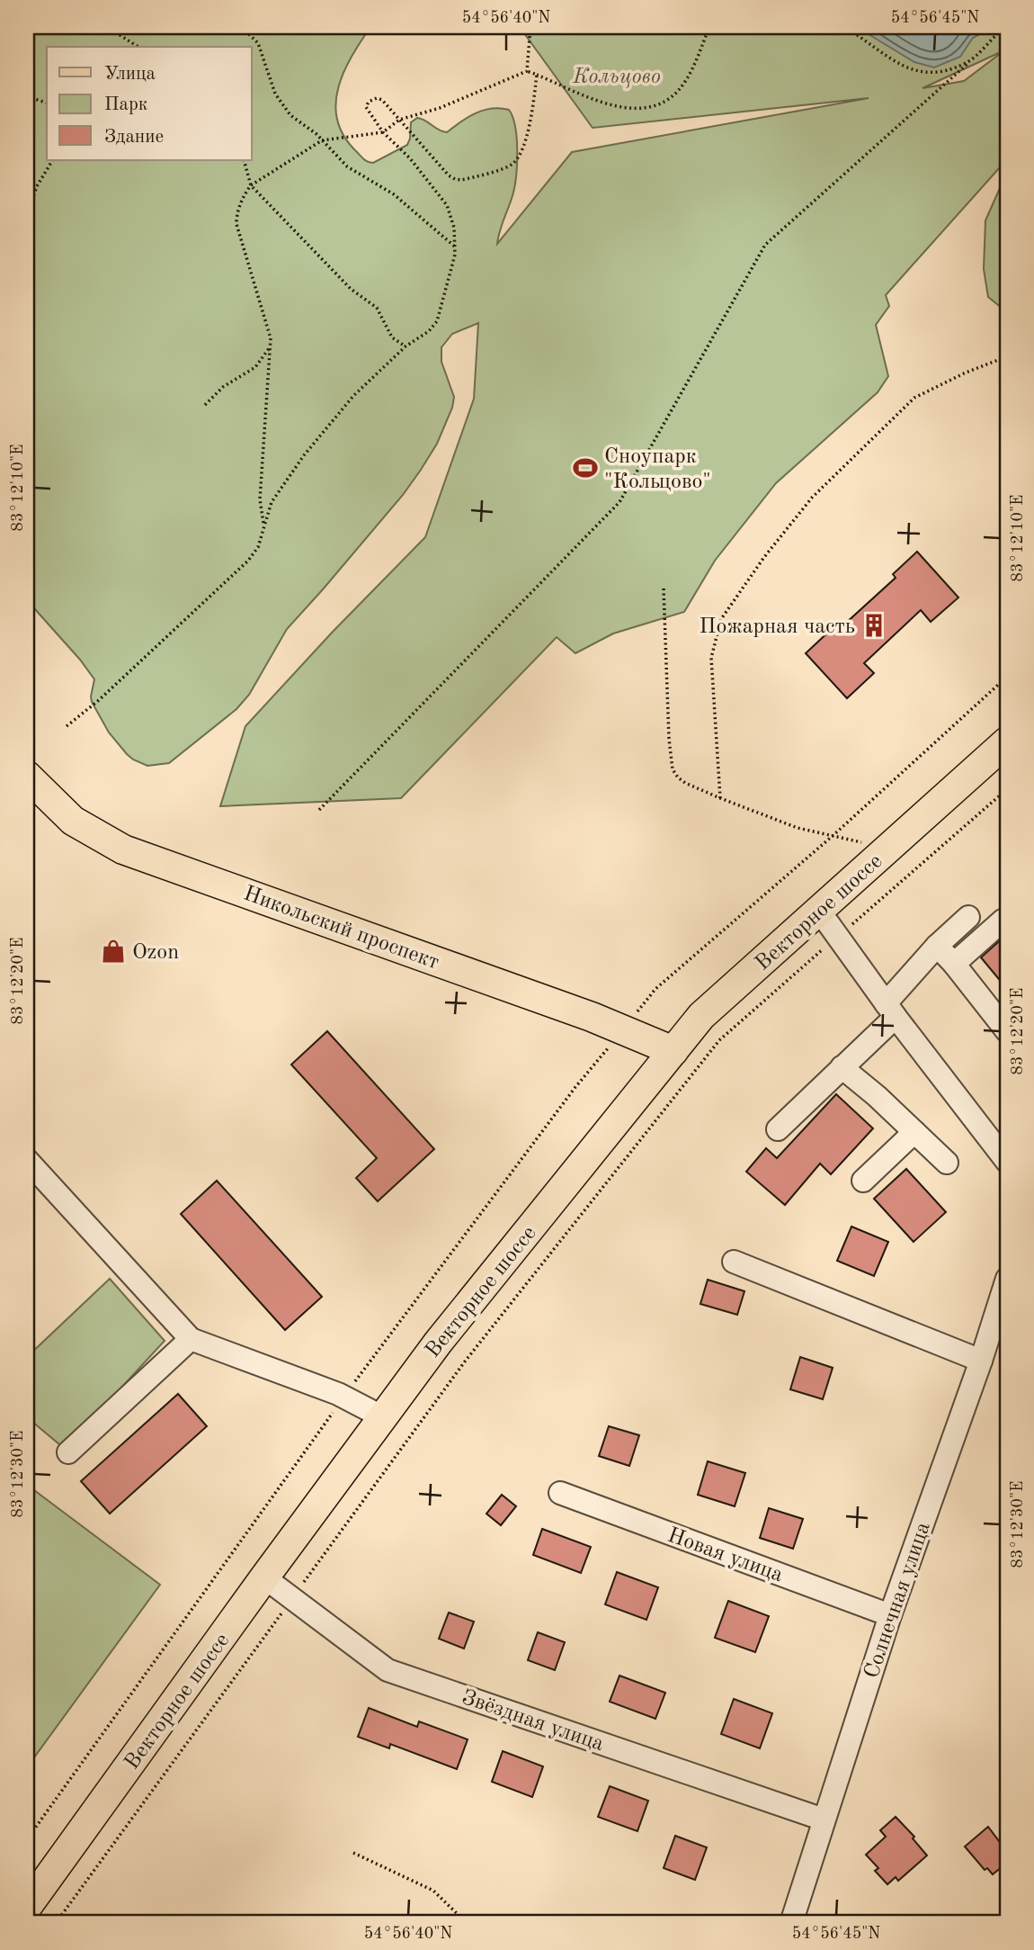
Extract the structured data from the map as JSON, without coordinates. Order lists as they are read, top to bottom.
{
  "streets": {
    "main road": ["Векторное шоссе", "Никольский проспект"],
    "street": ["Новая улица", "Солнечная улица", "Звёздная улица"]
  },
  "crossings": [
    ["Векторное шоссе", "Никольский проспект"],
    ["Векторное шоссе", "Звёздная улица"],
    ["Новая улица", "Солнечная улица"],
    ["Солнечная улица", "Звёздная улица"]
  ],
  "parks": ["Кольцово"],
  "places": {
    "sports": ["Сноупарк \"Кольцово\""],
    "building": ["Пожарная часть"],
    "shop": ["Ozon"]
  },
  "legend": ["Улица", "Парк", "Здание"],
  "coordinates": [
    "54°56'40\"N",
    "54°56'45\"N",
    "83°12'10\"E",
    "83°12'20\"E",
    "83°12'30\"E"
  ]
}
